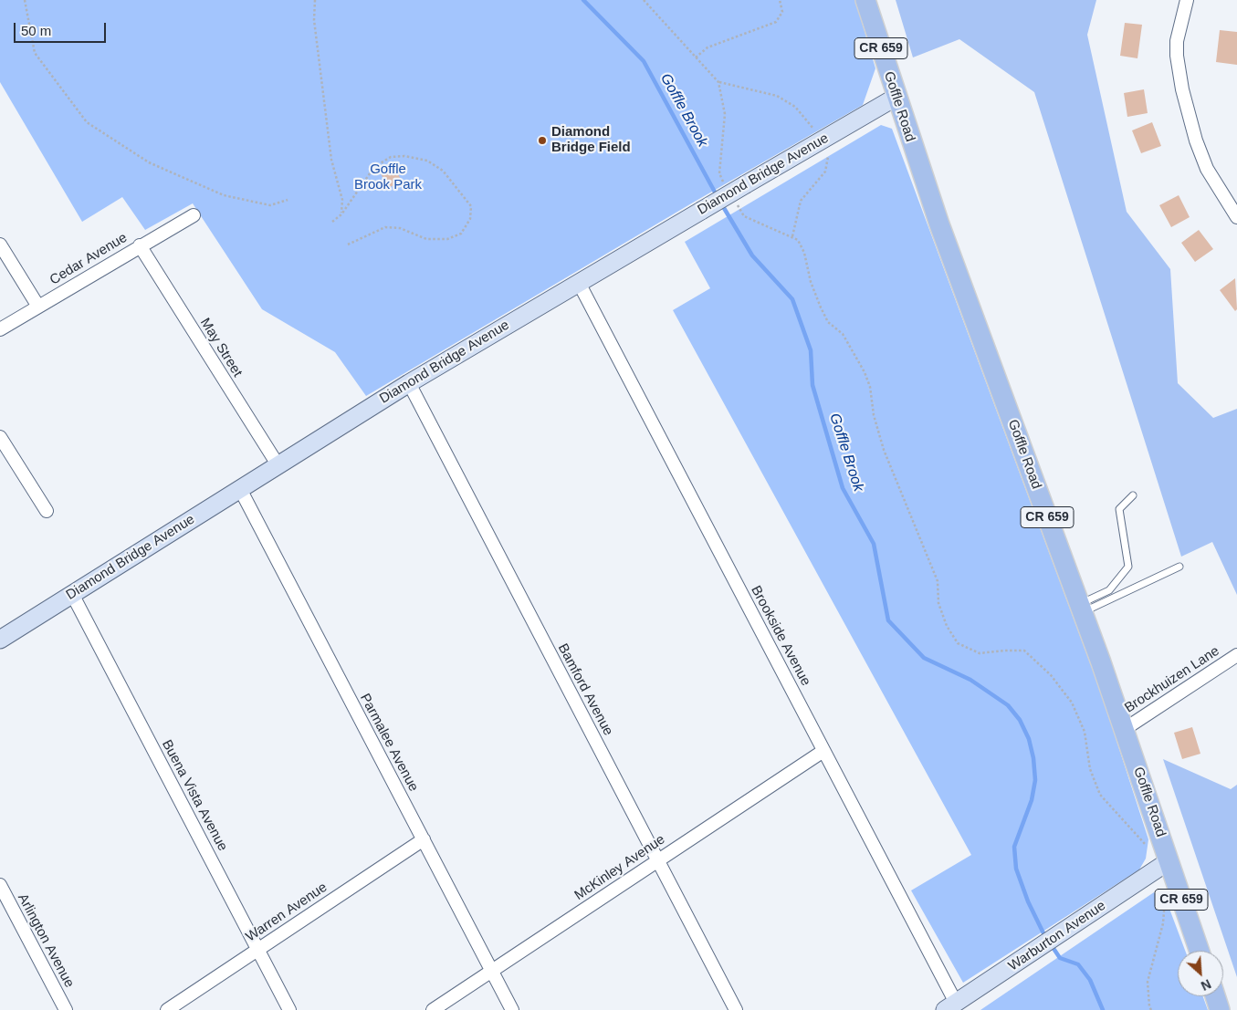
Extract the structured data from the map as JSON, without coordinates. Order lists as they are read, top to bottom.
{
  "streets": {
    "main road": ["CR 659", "Goffle Road"],
    "street": [
      "Diamond Bridge Avenue",
      "Cedar Avenue",
      "May Street",
      "Brookside Avenue",
      "Brockhuizen Lane",
      "Bamford Avenue",
      "Parmalee Avenue",
      "Buena Vista Avenue",
      "McKinley Avenue",
      "Warren Avenue",
      "Warburton Avenue",
      "Arlington Avenue"
    ]
  },
  "crossings": [
    ["Goffle Road", "Diamond Bridge Avenue"],
    ["Goffle Road", "Brockhuizen Lane"],
    ["Goffle Road", "Warburton Avenue"],
    ["Diamond Bridge Avenue", "May Street"],
    ["Diamond Bridge Avenue", "Brookside Avenue"],
    ["Diamond Bridge Avenue", "Bamford Avenue"],
    ["Diamond Bridge Avenue", "Parmalee Avenue"],
    ["Diamond Bridge Avenue", "Buena Vista Avenue"],
    ["Cedar Avenue", "May Street"],
    ["Brookside Avenue", "McKinley Avenue"],
    ["Brookside Avenue", "Warburton Avenue"],
    ["Bamford Avenue", "McKinley Avenue"],
    ["Parmalee Avenue", "McKinley Avenue"],
    ["Parmalee Avenue", "Warren Avenue"],
    ["Buena Vista Avenue", "Warren Avenue"]
  ],
  "water": ["Goffle Brook"],
  "parks": ["Goffle Brook Park"],
  "places": ["Diamond Bridge Field"],
  "scale_bar": "50 m",
  "north": "bottom right"
}
